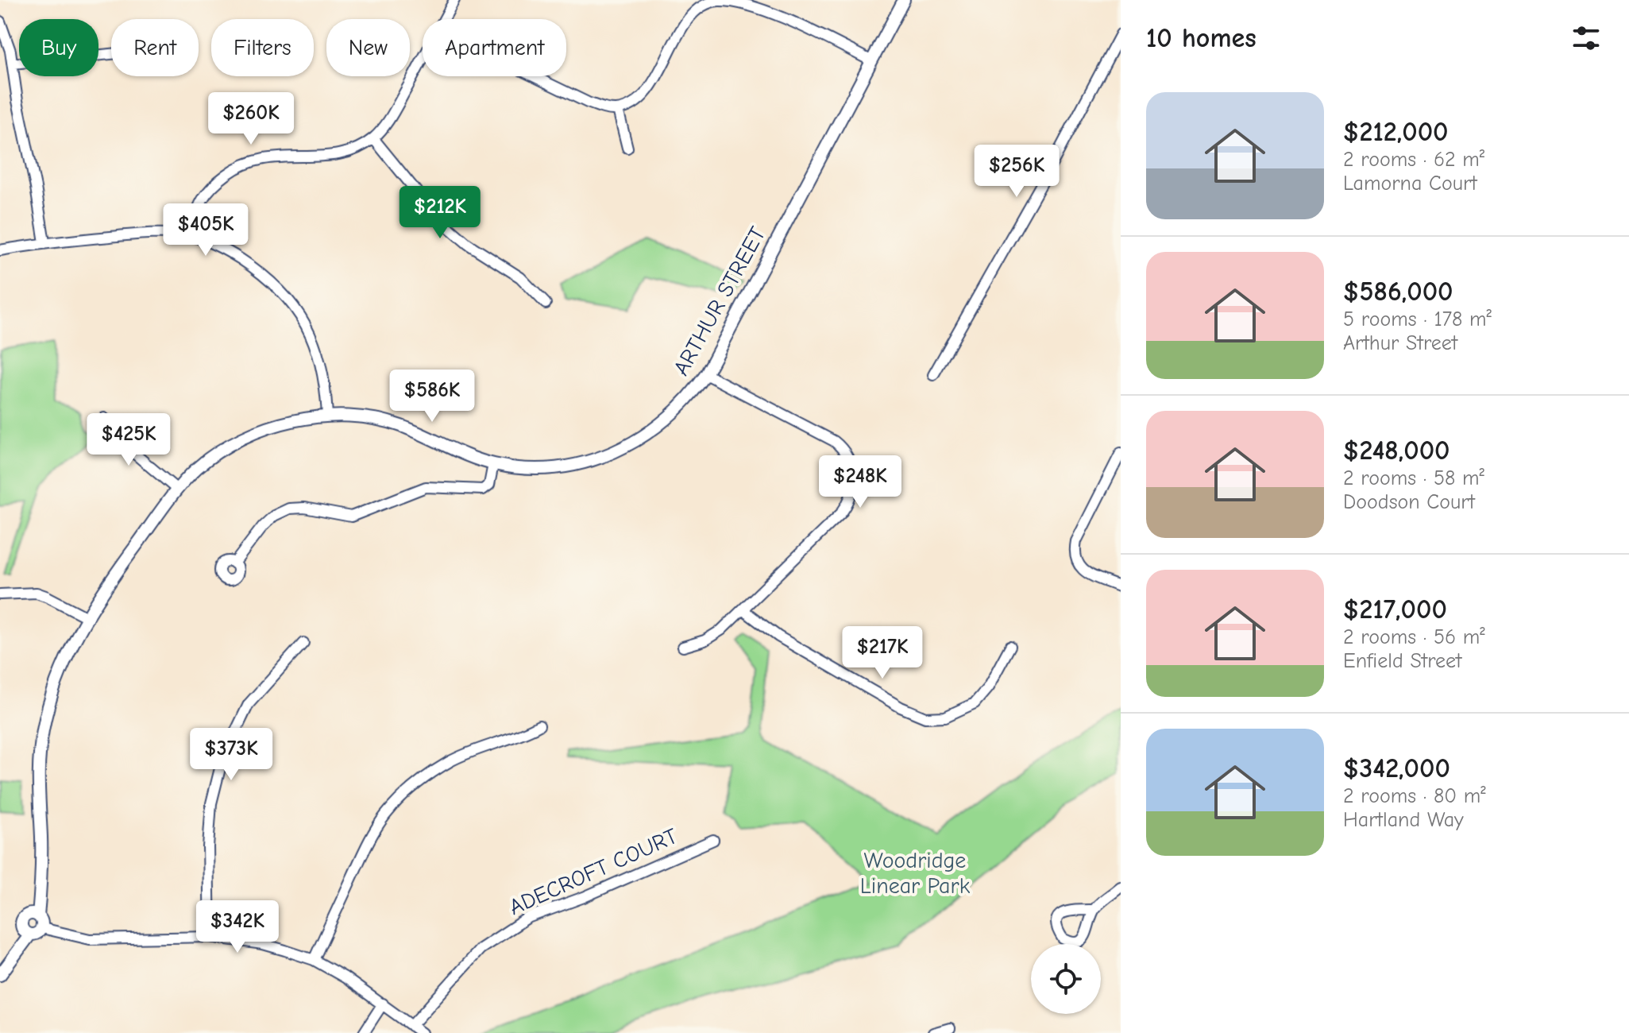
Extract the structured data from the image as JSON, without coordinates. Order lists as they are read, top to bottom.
{
  "streets": {
    "street": ["ARTHUR STREET", "ADECROFT COURT"]
  },
  "parks": ["Woodridge Linear Park"],
  "page": {
    "heading": "10 homes",
    "chip": [
      "Buy",
      "Rent",
      "Filters",
      "New",
      "Apartment"
    ],
    "list": [
      {
        "name": "$212,000",
        "note": "2 rooms · 62 m² · Lamorna Court"
      },
      {
        "name": "$586,000",
        "note": "5 rooms · 178 m² · Arthur Street"
      },
      {
        "name": "$248,000",
        "note": "2 rooms · 58 m² · Doodson Court"
      },
      {
        "name": "$217,000",
        "note": "2 rooms · 56 m² · Enfield Street"
      },
      {
        "name": "$342,000",
        "note": "2 rooms · 80 m² · Hartland Way"
      }
    ],
    "price": [
      "$260K",
      "$256K",
      "$212K",
      "$405K",
      "$586K",
      "$425K",
      "$248K",
      "$217K",
      "$373K",
      "$342K"
    ]
  }
}
